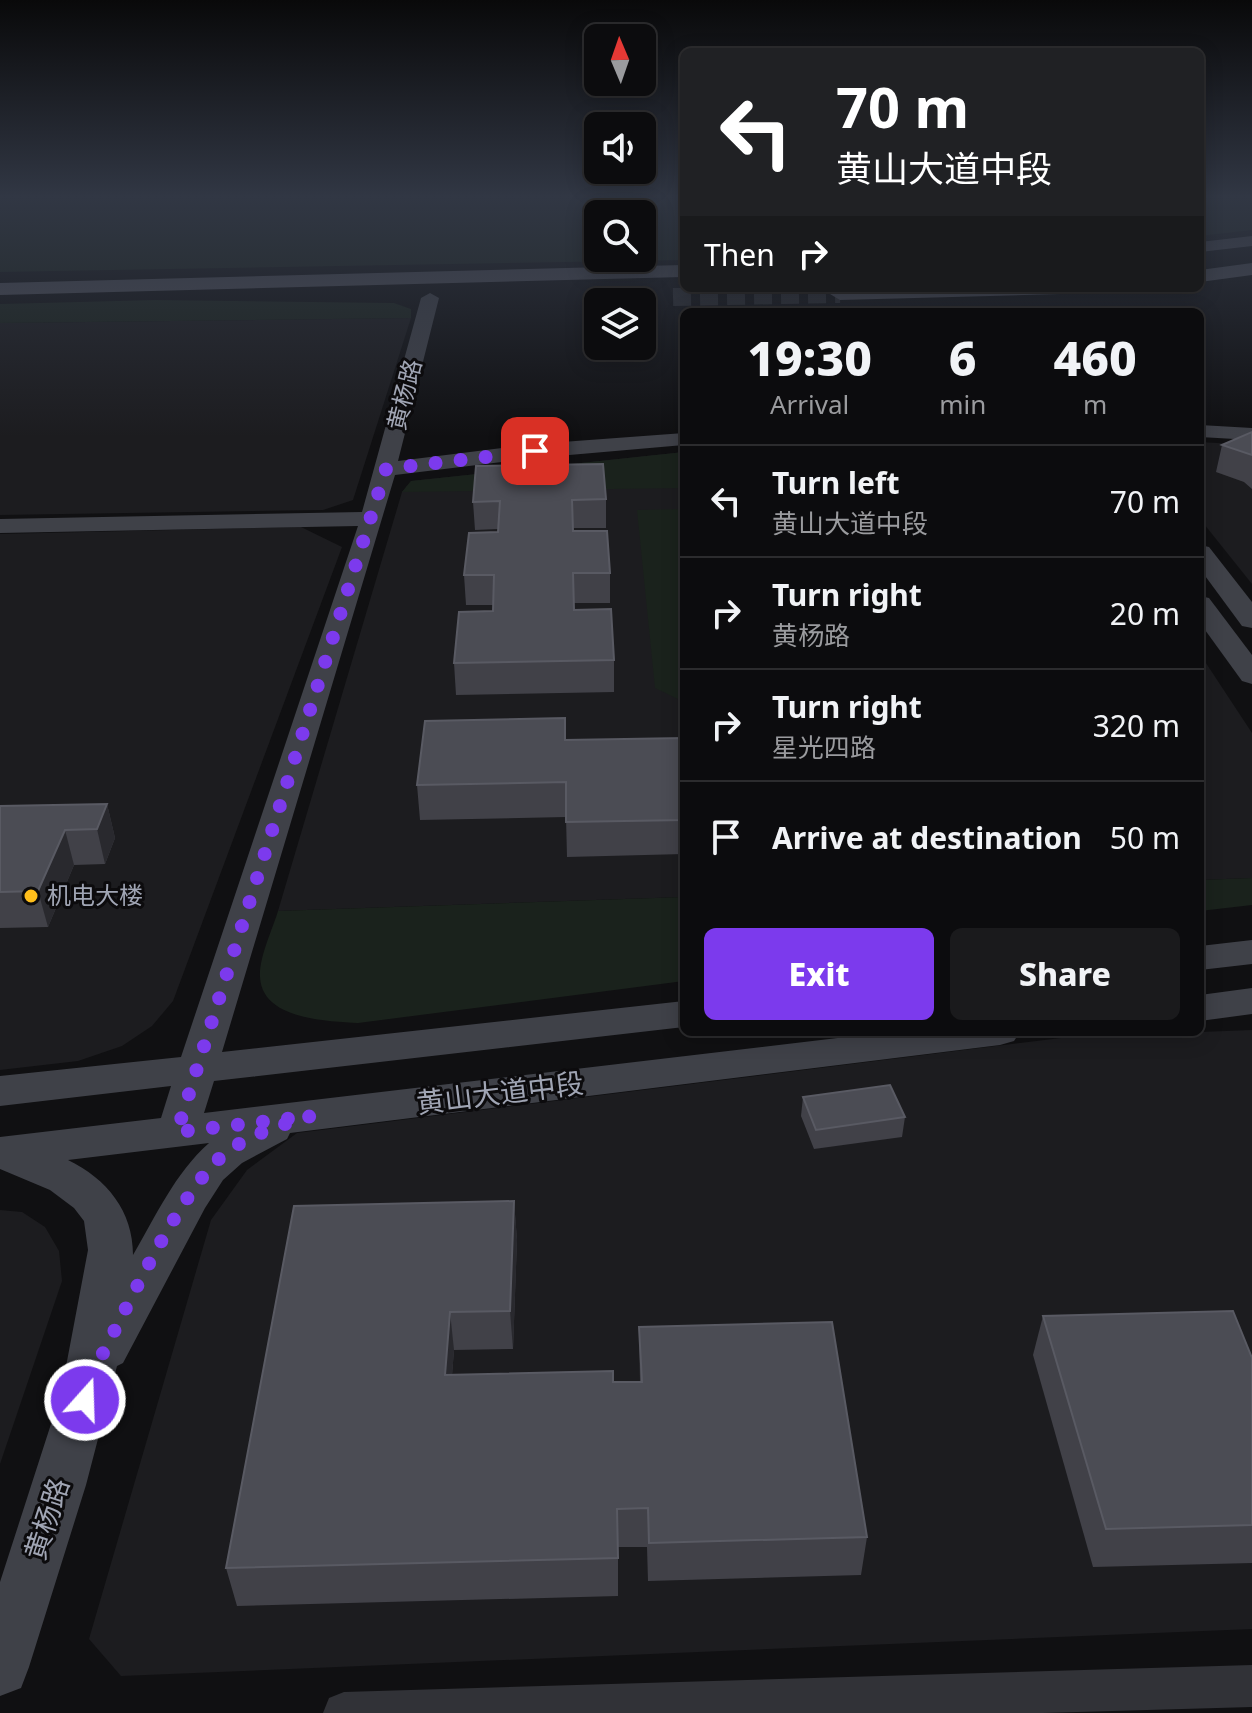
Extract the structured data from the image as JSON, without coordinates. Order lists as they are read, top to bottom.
{
  "streets": {
    "street": ["黄杨路", "黄山大道中段"]
  },
  "crossings": [
    ["黄杨路", "黄山大道中段"]
  ],
  "places": ["机电大楼"],
  "north": "top",
  "page": {
    "turn": ["70 m", "黄山大道中段"],
    "then": "Then",
    "eta": [
      "19:30",
      "Arrival",
      "6",
      "min",
      "460",
      "m"
    ],
    "list": [
      {
        "name": "Turn left",
        "note": "黄山大道中段",
        "value": "70 m"
      },
      {
        "name": "Turn right",
        "note": "黄杨路",
        "value": "20 m"
      },
      {
        "name": "Turn right",
        "note": "星光四路",
        "value": "320 m"
      },
      {
        "name": "Arrive at destination",
        "value": "50 m"
      }
    ],
    "buttons": ["Exit", "Share"]
  }
}
